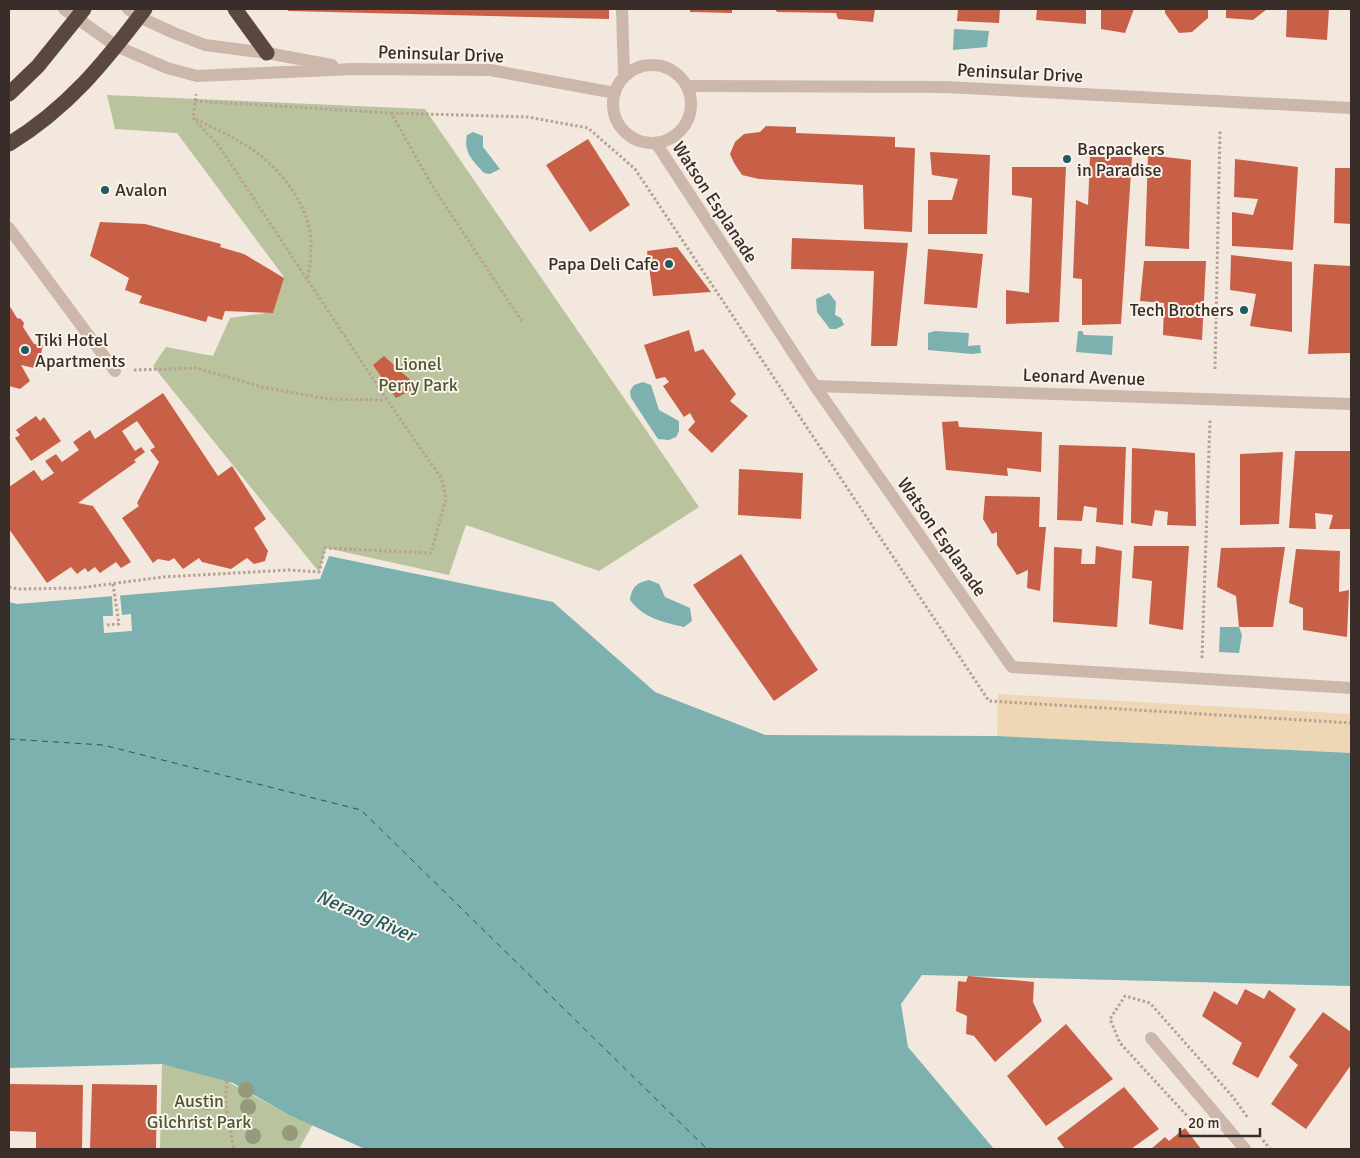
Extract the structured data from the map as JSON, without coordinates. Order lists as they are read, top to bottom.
{
  "streets": {
    "street": ["Peninsular Drive", "Watson Esplanade", "Leonard Avenue"]
  },
  "crossings": [
    ["Peninsular Drive", "Watson Esplanade"],
    ["Watson Esplanade", "Leonard Avenue"]
  ],
  "water": ["Nerang River"],
  "parks": ["Lionel Perry Park", "Austin Gilchrist Park"],
  "places": [
    "Bacpackers in Paradise",
    "Avalon",
    "Papa Deli Cafe",
    "Tech Brothers",
    "Tiki Hotel Apartments"
  ],
  "scale_bar": "20 m"
}
